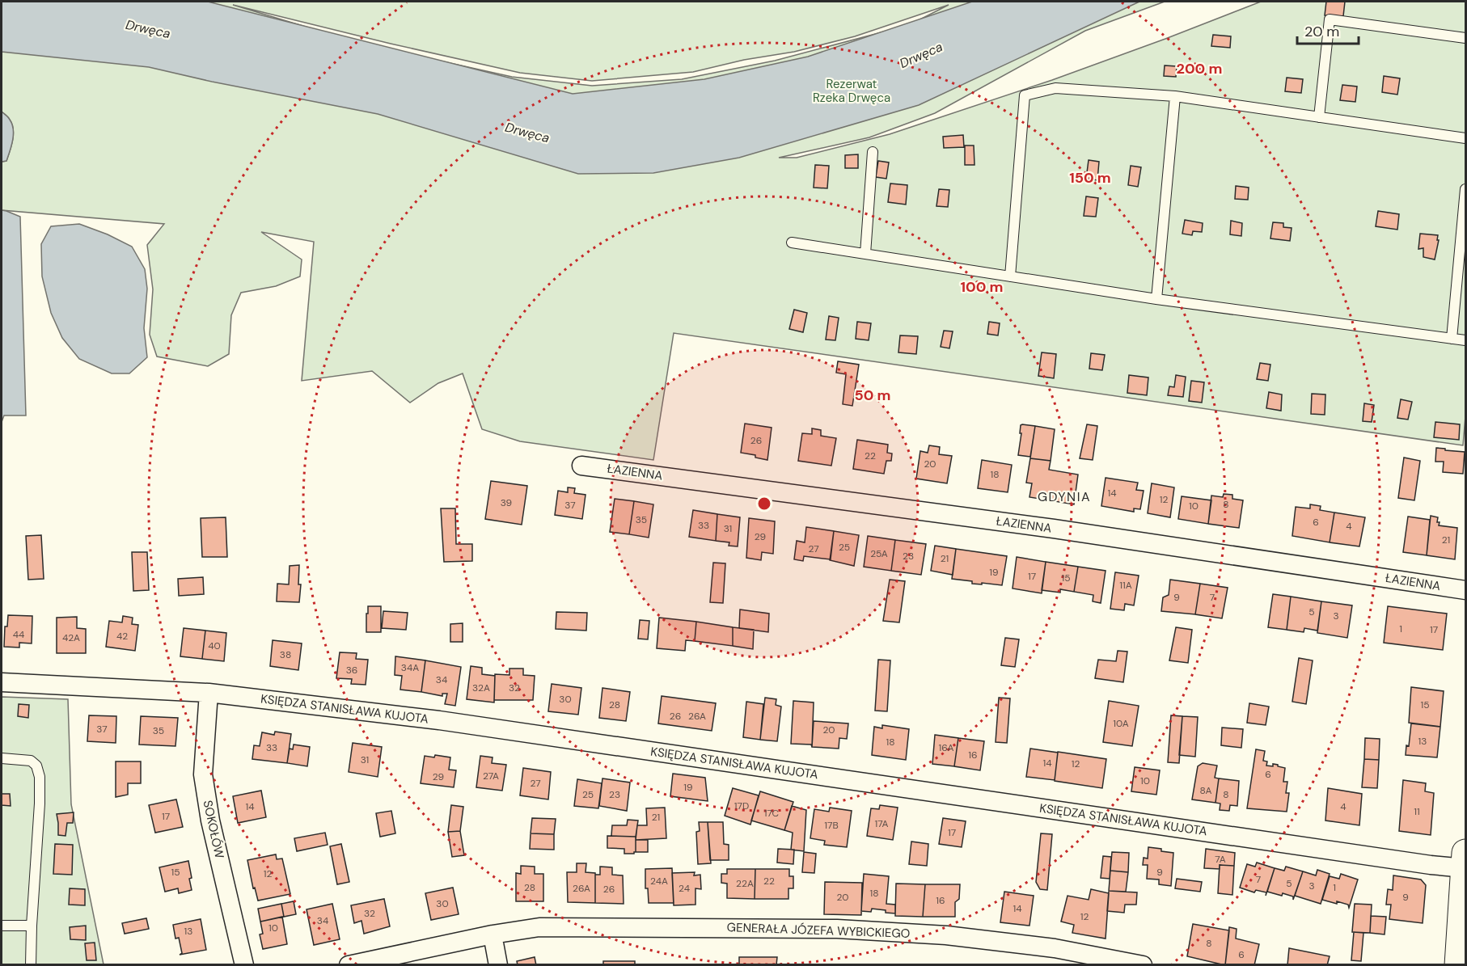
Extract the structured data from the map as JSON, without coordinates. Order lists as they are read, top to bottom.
{
  "streets": {
    "street": [
      "ŁAZIENNA",
      "KSIĘDZA STANISŁAWA KUJOTA",
      "SOKOŁÓW",
      "GENERAŁA JÓZEFA WYBICKIEGO"
    ]
  },
  "crossings": [
    ["KSIĘDZA STANISŁAWA KUJOTA", "SOKOŁÓW"]
  ],
  "districts": ["GDYNIA"],
  "water": ["Drwęca"],
  "parks": ["Rezerwat Rzeka Drwęca"],
  "house_numbers": [
    "26",
    "22",
    "20",
    "18",
    "14",
    "12",
    "39",
    "8",
    "37",
    "10",
    "35",
    "6",
    "33",
    "4",
    "31",
    "29",
    "21",
    "25",
    "27",
    "25A",
    "23",
    "21",
    "19",
    "17",
    "15",
    "11A",
    "9",
    "7",
    "5",
    "3",
    "1",
    "17",
    "44",
    "42",
    "42A",
    "40",
    "38",
    "34A",
    "36",
    "34",
    "32A",
    "32",
    "30",
    "28",
    "15",
    "26",
    "26A",
    "10A",
    "37",
    "20",
    "35",
    "13",
    "18",
    "33",
    "16A",
    "16",
    "31",
    "14",
    "12",
    "6",
    "27A",
    "29",
    "10",
    "27",
    "19",
    "8A",
    "25",
    "23",
    "8",
    "17D",
    "14",
    "4",
    "11",
    "17C",
    "17",
    "21",
    "17A",
    "17B",
    "17",
    "7A",
    "15",
    "9",
    "12",
    "7",
    "24A",
    "22",
    "22A",
    "5",
    "3",
    "28",
    "1",
    "26A",
    "24",
    "26",
    "18",
    "20",
    "9",
    "16",
    "30",
    "14",
    "32",
    "12",
    "34",
    "10",
    "13",
    "8",
    "6"
  ],
  "scale_bar": "20 m",
  "rings": [
    "200 m",
    "150 m",
    "100 m",
    "50 m"
  ]
}
